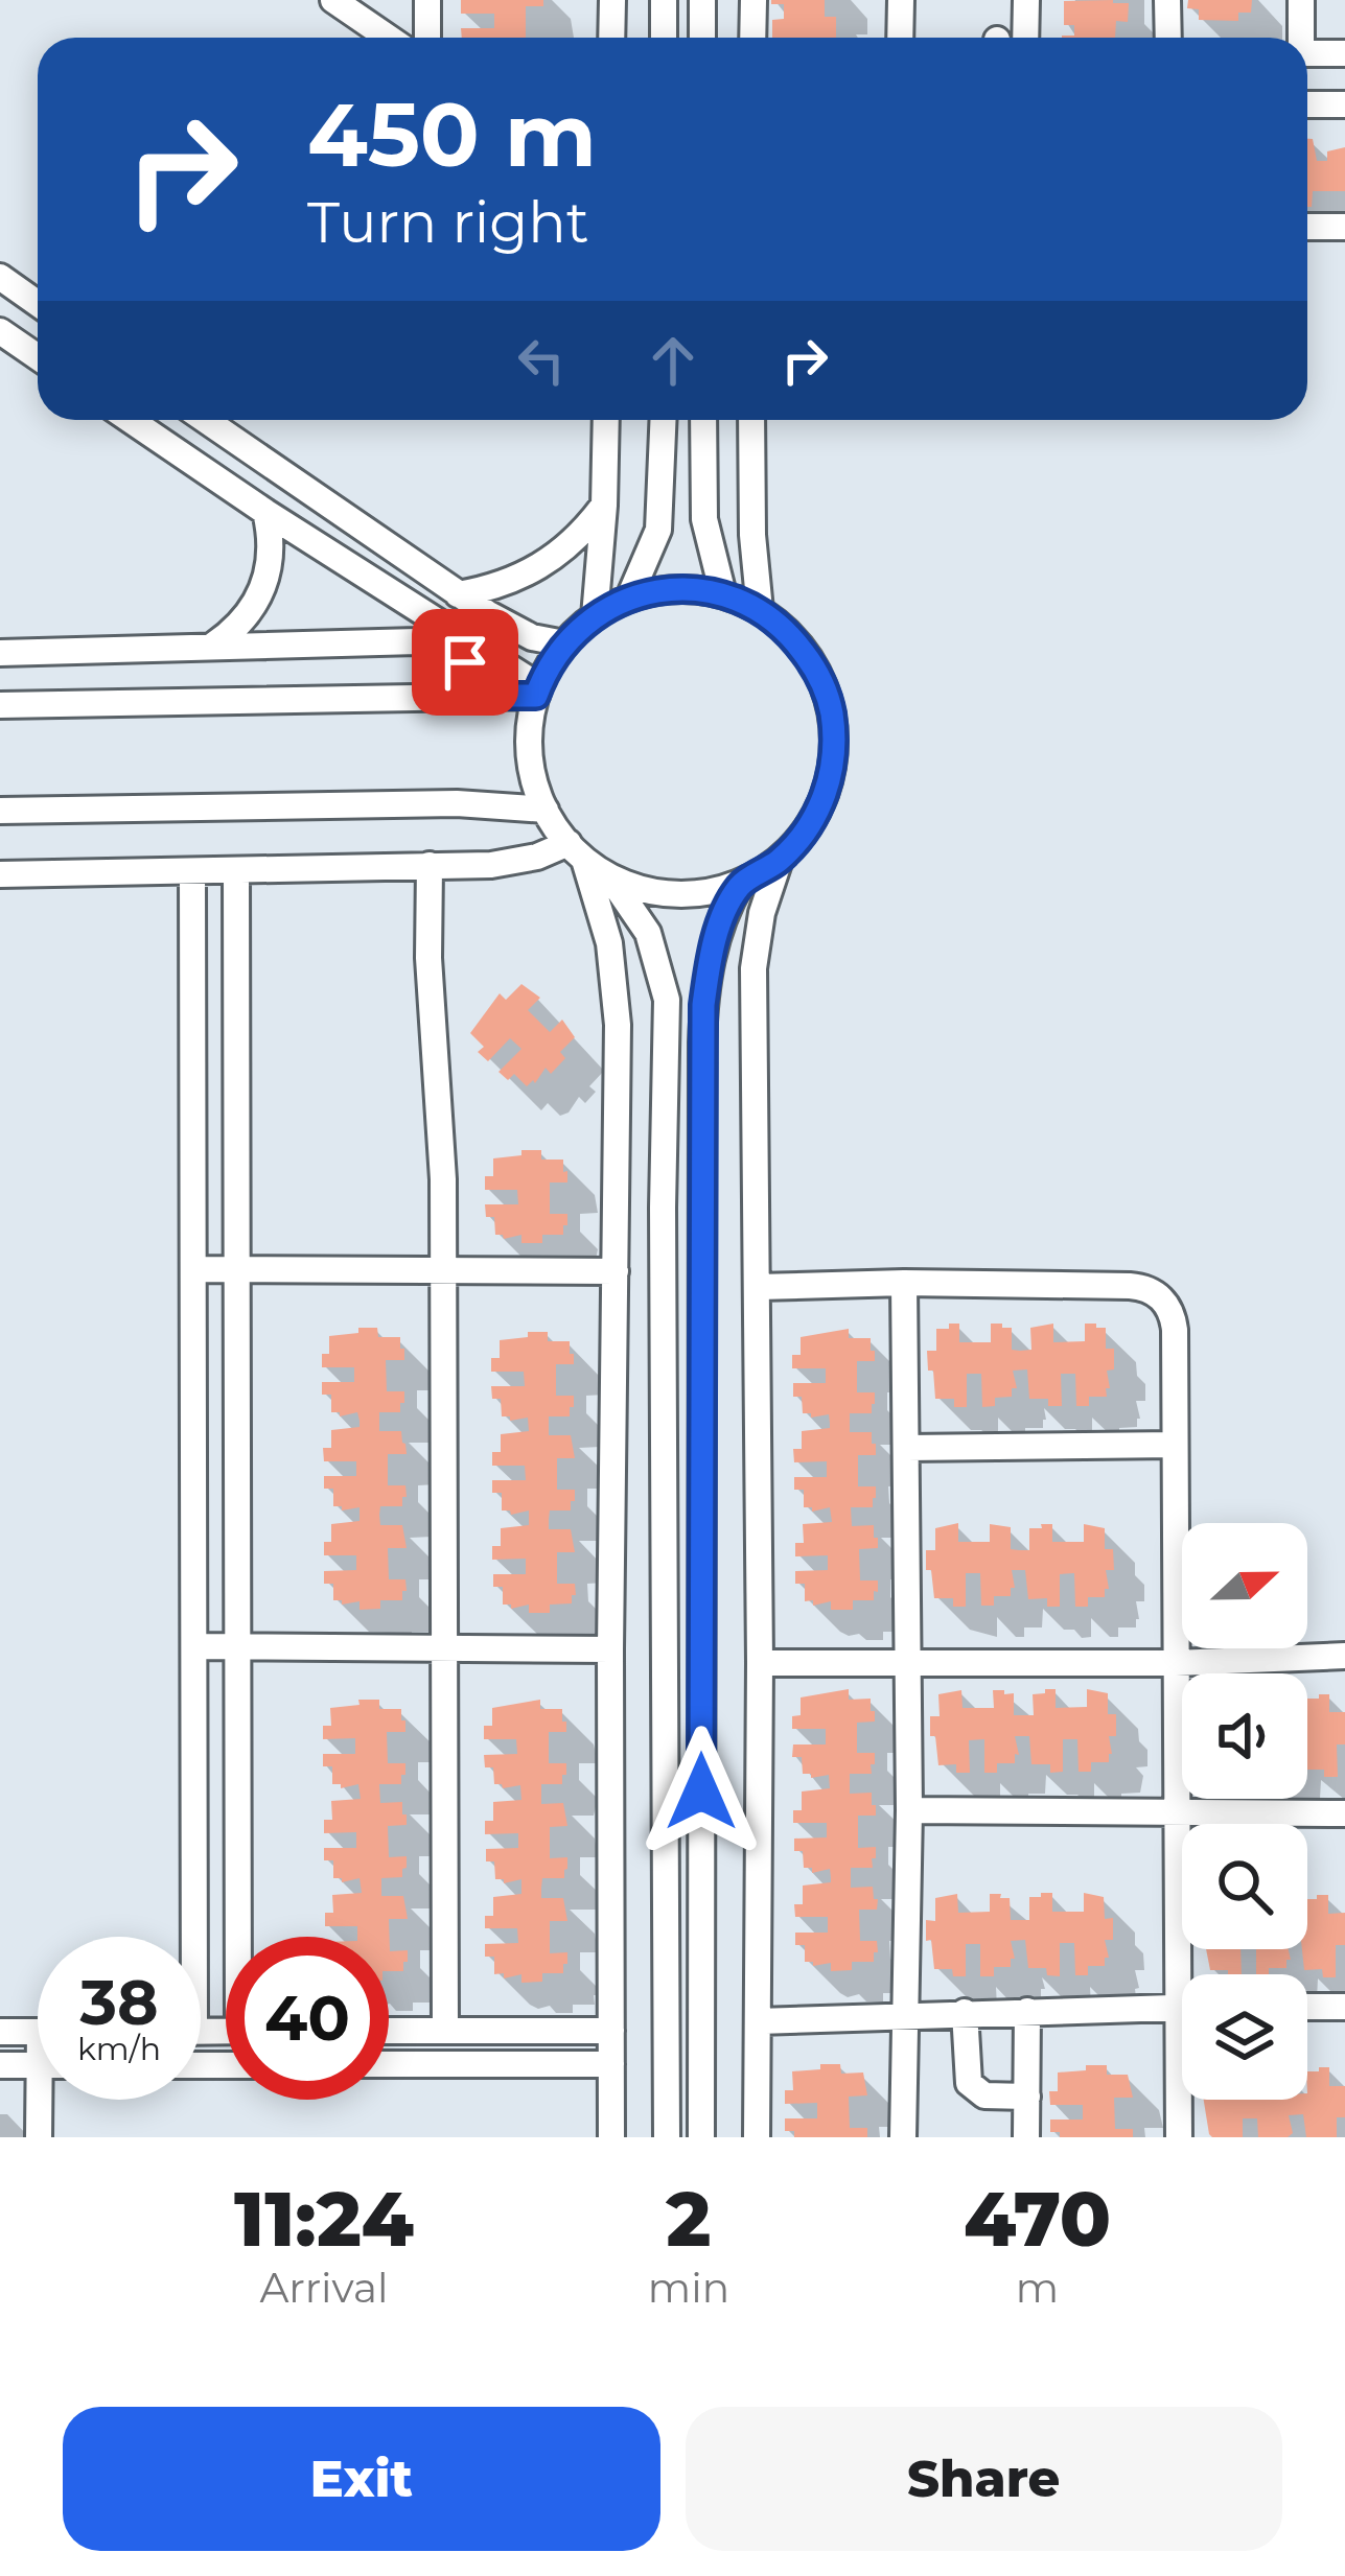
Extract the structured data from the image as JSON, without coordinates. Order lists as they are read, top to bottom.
{
  "north": "right",
  "page": {
    "turn": ["450 m", "Turn right"],
    "speed": "38 km/h",
    "limit": "40",
    "eta": [
      "11:24",
      "Arrival",
      "2",
      "min",
      "470",
      "m"
    ],
    "buttons": ["Exit", "Share"]
  }
}
